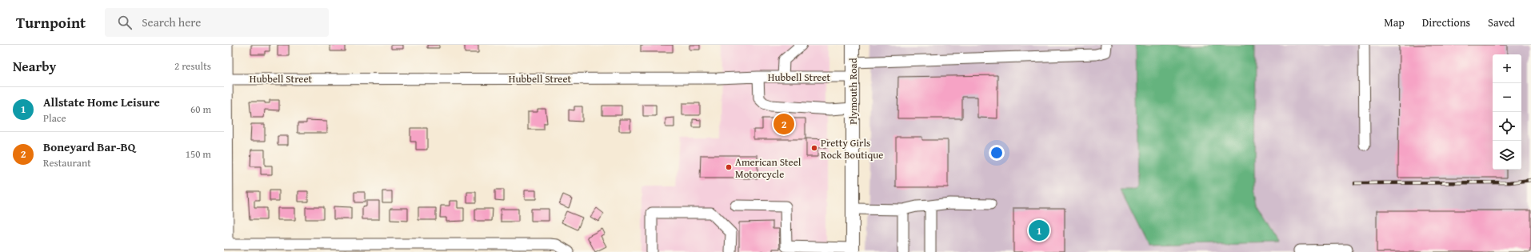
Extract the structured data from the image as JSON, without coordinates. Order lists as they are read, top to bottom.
{
  "streets": {
    "main road": ["Plymouth Road"],
    "street": ["Hubbell Street"]
  },
  "crossings": [
    ["Hubbell Street", "Plymouth Road"]
  ],
  "places": ["Pretty Girls Rock Boutique", "American Steel Motorcycle"],
  "page": {
    "header": "Turnpoint",
    "search": "Search here",
    "nav": ["Map", "Directions", "Saved"],
    "heading": ["Nearby", "2 results"],
    "map_buttons": ["+", "−"],
    "list": [
      {
        "mark": "1",
        "name": "Allstate Home Leisure",
        "note": "Place",
        "value": "60 m"
      },
      {
        "mark": "2",
        "name": "Boneyard Bar-BQ",
        "note": "Restaurant",
        "value": "150 m"
      }
    ],
    "pins": ["2", "1"]
  }
}
